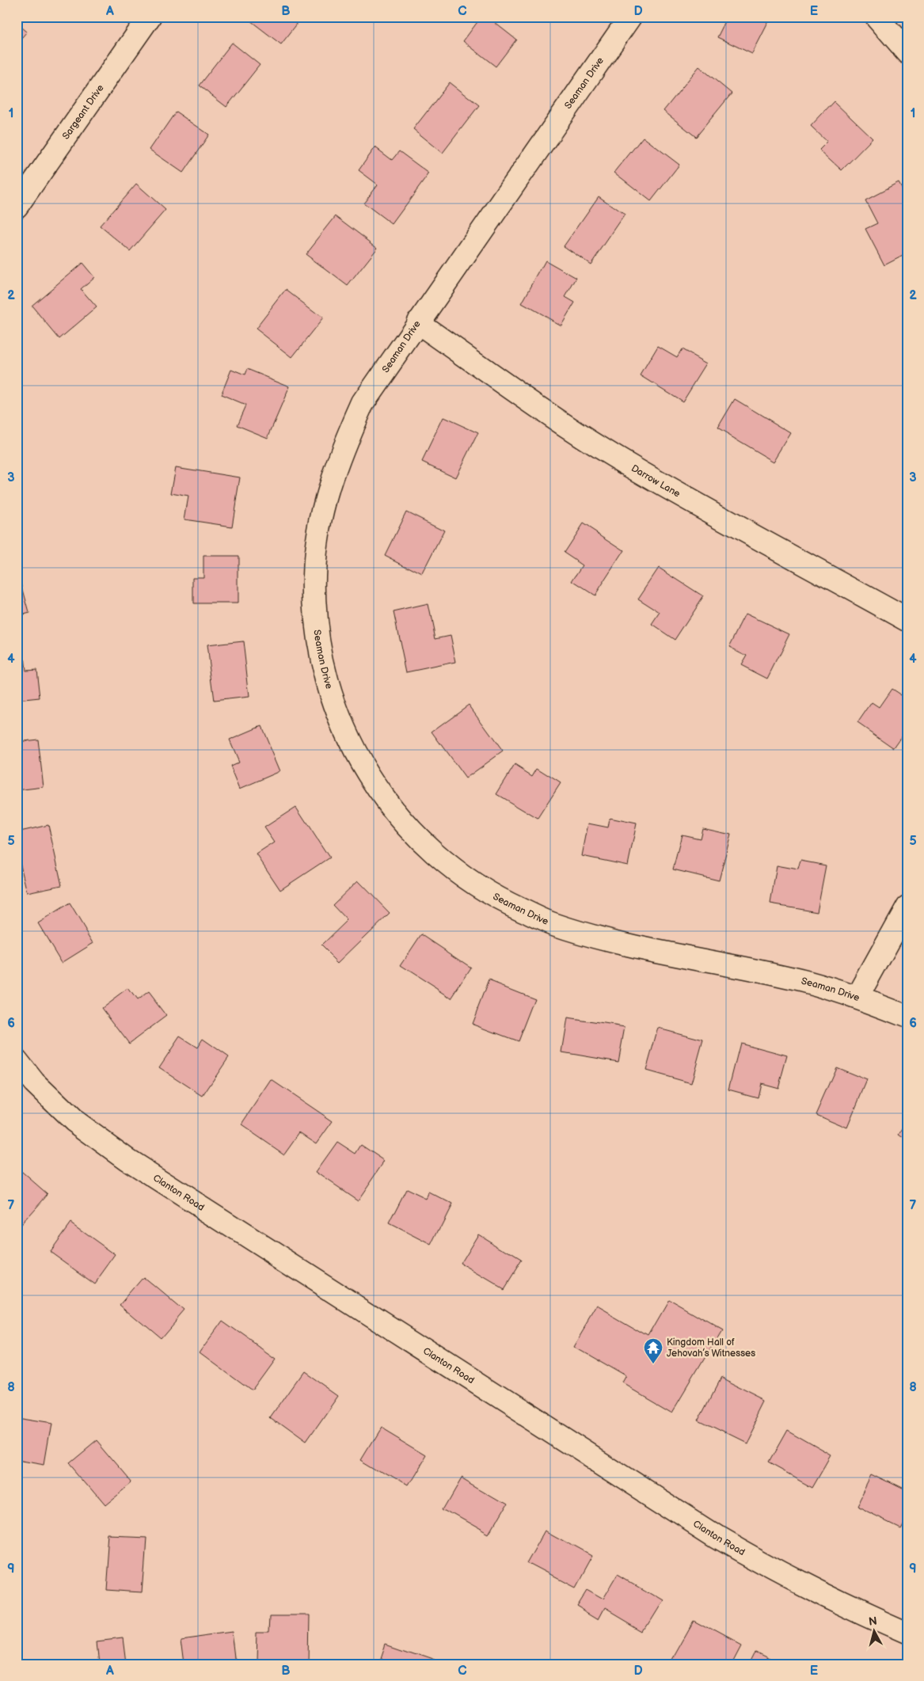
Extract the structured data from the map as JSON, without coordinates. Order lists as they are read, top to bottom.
{
  "streets": {
    "street": [
      "Seaman Drive",
      "Sargeant Drive",
      "Darrow Lane",
      "Clanton Road"
    ]
  },
  "crossings": [
    ["Seaman Drive", "Darrow Lane"]
  ],
  "places": {
    "temple": ["Kingdom Hall of Jehovah’s Witnesses"]
  },
  "north": "top",
  "grid": {
    "columns": [
      "A",
      "B",
      "C",
      "D",
      "E"
    ],
    "rows": [
      "1",
      "2",
      "3",
      "4",
      "5",
      "6",
      "7",
      "8",
      "9"
    ]
  }
}
